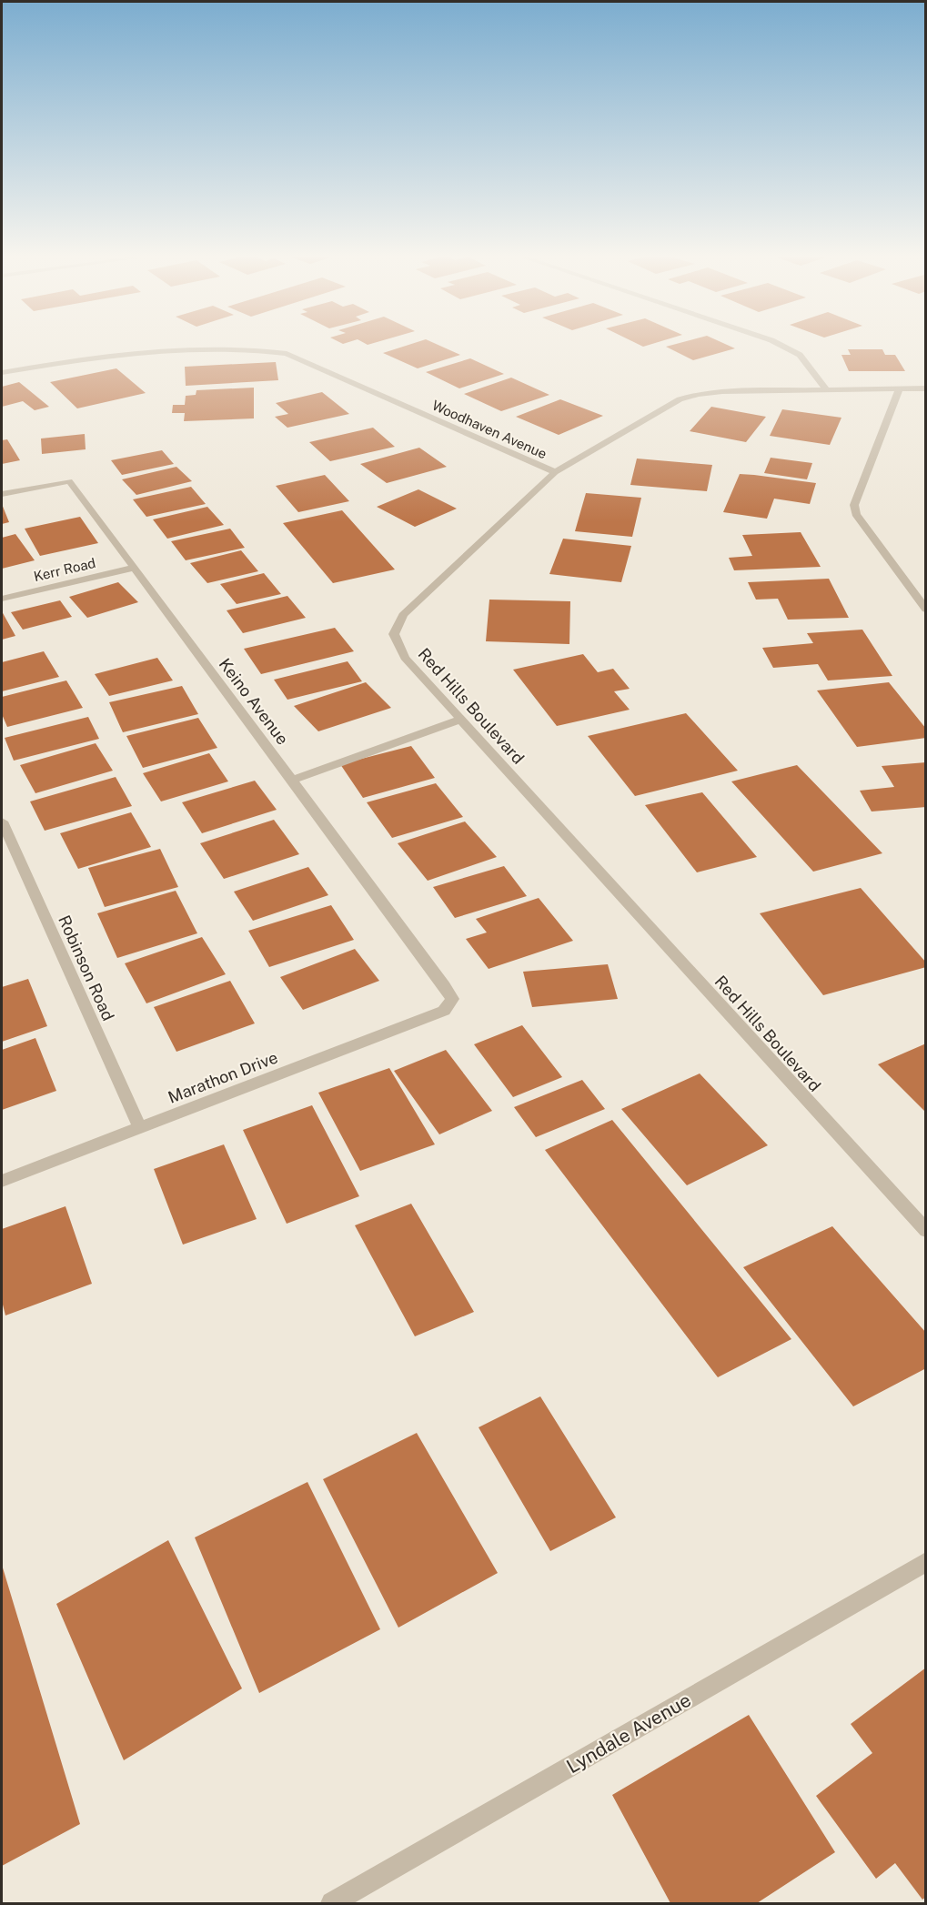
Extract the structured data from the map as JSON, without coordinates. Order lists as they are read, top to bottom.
{
  "streets": {
    "street": [
      "Woodhaven Avenue",
      "Kerr Road",
      "Keino Avenue",
      "Red Hills Boulevard",
      "Robinson Road",
      "Marathon Drive",
      "Lyndale Avenue"
    ]
  },
  "crossings": [
    ["Woodhaven Avenue", "Red Hills Boulevard"],
    ["Kerr Road", "Keino Avenue"],
    ["Keino Avenue", "Marathon Drive"],
    ["Robinson Road", "Marathon Drive"]
  ]
}
